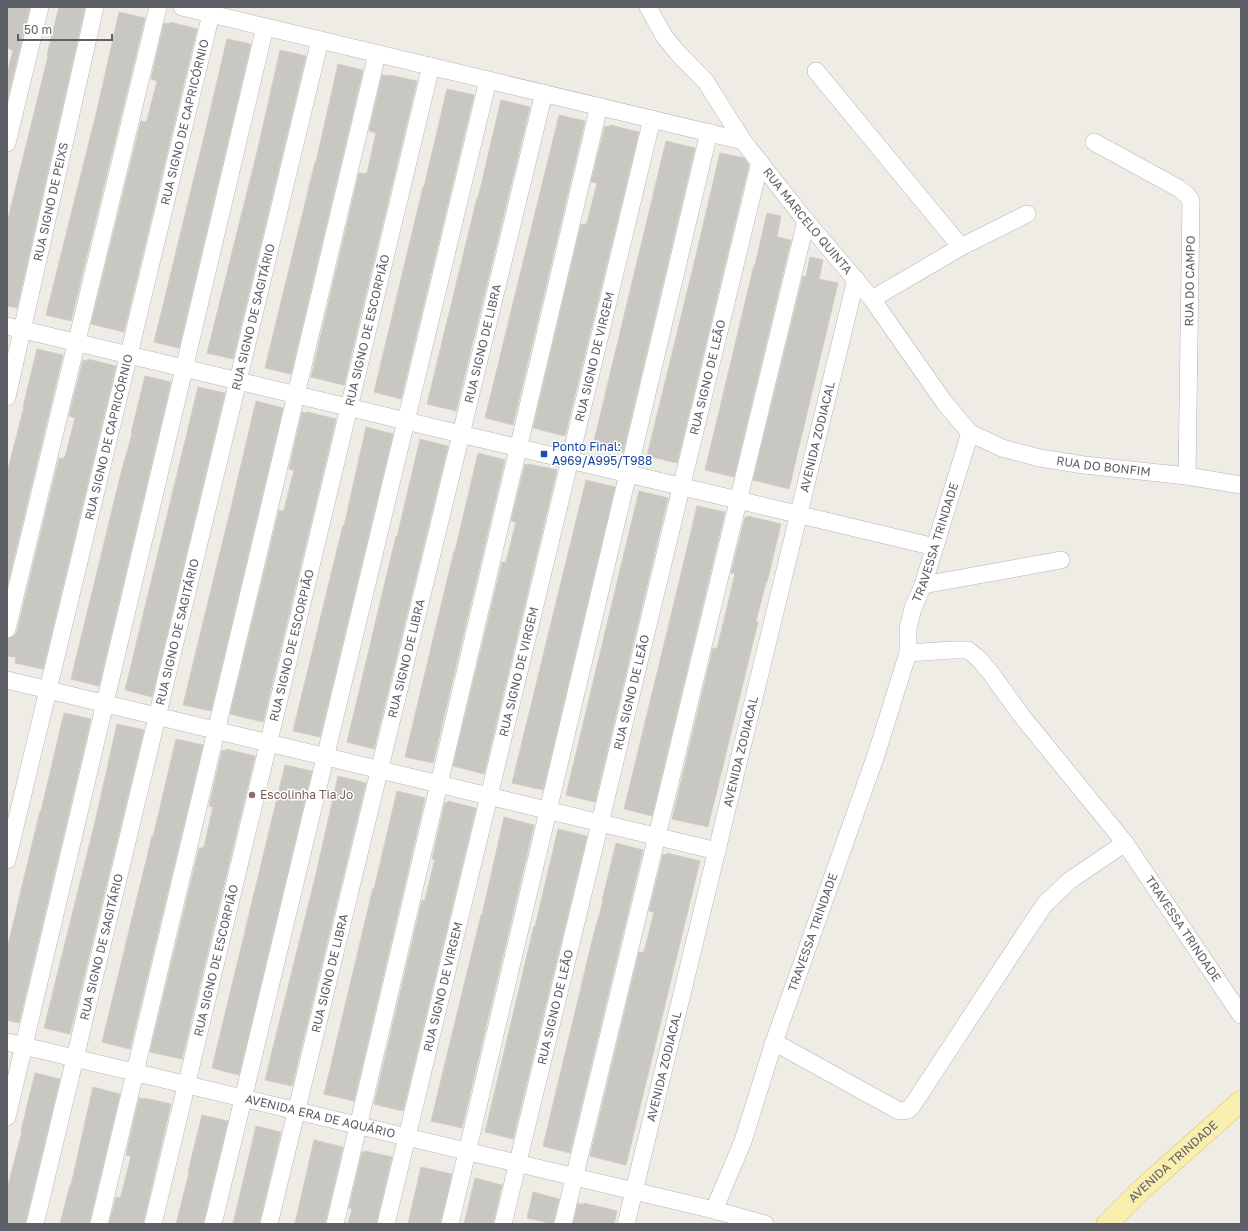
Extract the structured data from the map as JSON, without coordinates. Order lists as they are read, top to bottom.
{
  "streets": {
    "main road": ["AVENIDA TRINDADE"],
    "street": [
      "RUA SIGNO DE CAPRICÓRNIO",
      "RUA SIGNO DE PEIXS",
      "RUA MARCELO QUINTA",
      "RUA DO CAMPO",
      "RUA SIGNO DE SAGITÁRIO",
      "RUA SIGNO DE ESCORPIÃO",
      "RUA SIGNO DE LIBRA",
      "RUA SIGNO DE VIRGEM",
      "RUA SIGNO DE LEÃO",
      "AVENIDA ZODIACAL",
      "RUA DO BONFIM",
      "TRAVESSA TRINDADE",
      "AVENIDA ERA DE AQUÁRIO"
    ]
  },
  "crossings": [
    ["RUA MARCELO QUINTA", "RUA SIGNO DE LEÃO"],
    ["RUA MARCELO QUINTA", "AVENIDA ZODIACAL"],
    ["RUA MARCELO QUINTA", "RUA DO BONFIM"],
    ["RUA MARCELO QUINTA", "TRAVESSA TRINDADE"],
    ["RUA DO CAMPO", "RUA DO BONFIM"],
    ["RUA SIGNO DE SAGITÁRIO", "AVENIDA ERA DE AQUÁRIO"],
    ["RUA SIGNO DE ESCORPIÃO", "AVENIDA ERA DE AQUÁRIO"],
    ["RUA SIGNO DE LIBRA", "AVENIDA ERA DE AQUÁRIO"],
    ["RUA SIGNO DE VIRGEM", "AVENIDA ERA DE AQUÁRIO"],
    ["RUA SIGNO DE LEÃO", "AVENIDA ERA DE AQUÁRIO"],
    ["AVENIDA ZODIACAL", "AVENIDA ERA DE AQUÁRIO"],
    ["RUA DO BONFIM", "TRAVESSA TRINDADE"],
    ["TRAVESSA TRINDADE", "AVENIDA ERA DE AQUÁRIO"]
  ],
  "places": {
    "transit": ["Ponto Final: A969/A995/T988"],
    "other": ["Escolinha Tia Jo"]
  },
  "scale_bar": "50 m"
}
